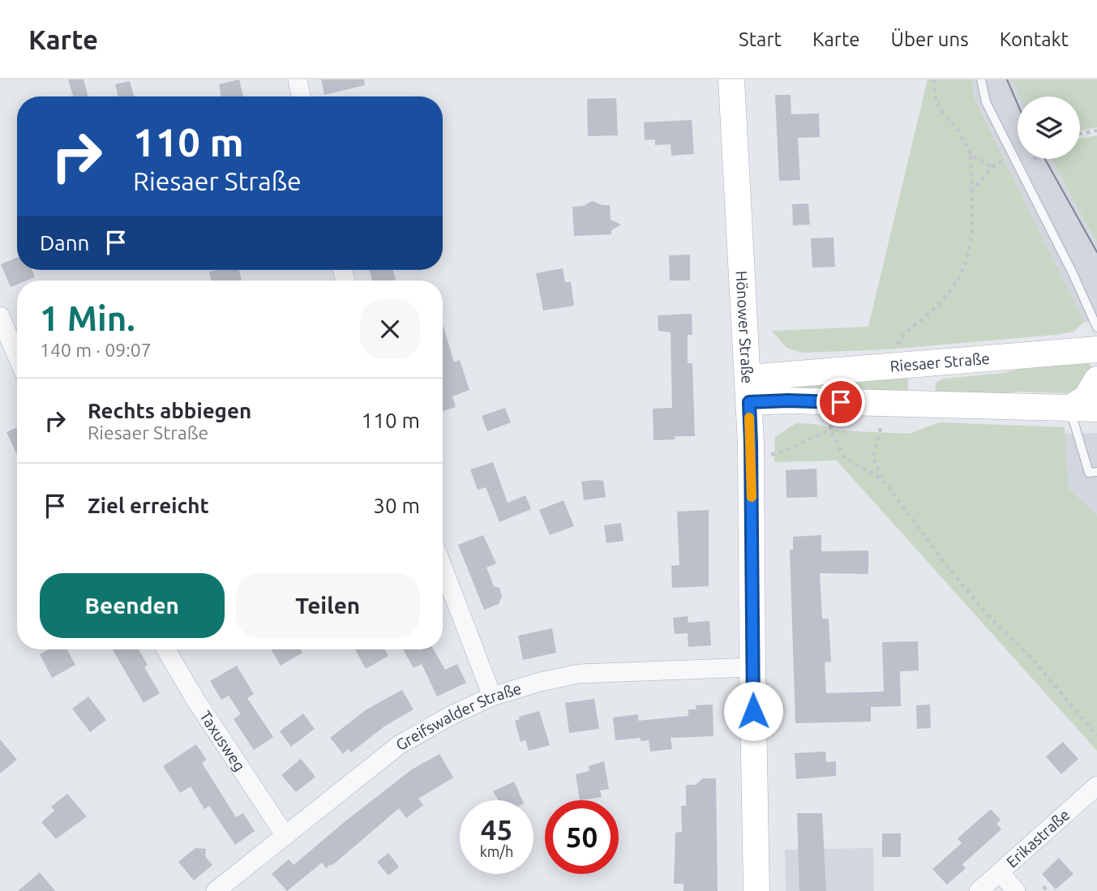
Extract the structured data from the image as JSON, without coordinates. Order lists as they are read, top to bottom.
{
  "streets": {
    "main road": ["Hönower Straße", "Riesaer Straße"],
    "street": ["Greifswalder Straße", "Taxusweg", "Erikastraße"]
  },
  "crossings": [
    ["Hönower Straße", "Riesaer Straße"],
    ["Hönower Straße", "Greifswalder Straße"],
    ["Greifswalder Straße", "Taxusweg"]
  ],
  "page": {
    "header": "Karte",
    "nav": [
      "Start",
      "Karte",
      "Über uns",
      "Kontakt"
    ],
    "turn": ["110 m", "Riesaer Straße"],
    "then": "Dann",
    "heading": ["1 Min.", "140 m · 09:07"],
    "list": [
      {
        "name": "Rechts abbiegen",
        "note": "Riesaer Straße",
        "value": "110 m"
      },
      {
        "name": "Ziel erreicht",
        "value": "30 m"
      }
    ],
    "buttons": ["Beenden", "Teilen"],
    "speed": "45 km/h",
    "limit": "50"
  }
}
